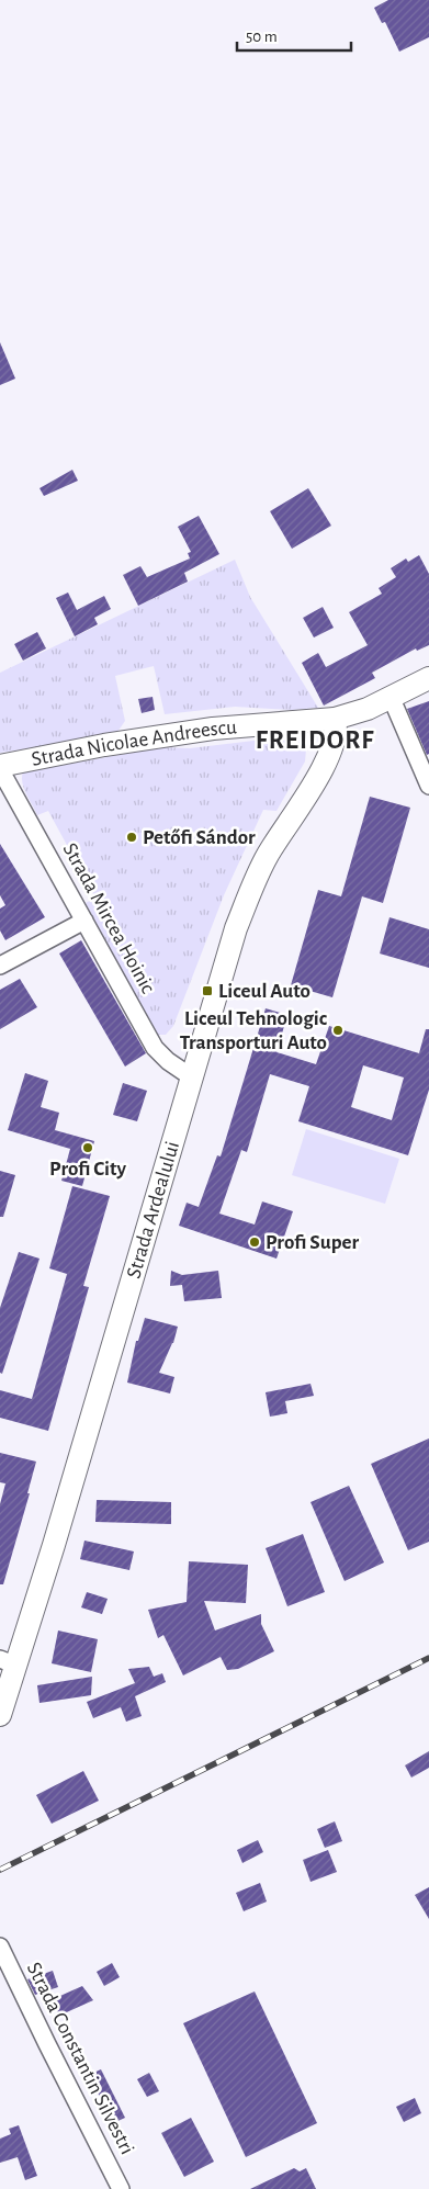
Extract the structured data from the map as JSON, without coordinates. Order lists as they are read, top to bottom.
{
  "streets": {
    "street": [
      "Strada Nicolae Andreescu",
      "Strada Mircea Hoinic",
      "Strada Ardealului",
      "Strada Constantin Silvestri"
    ]
  },
  "crossings": [
    ["Strada Nicolae Andreescu", "Strada Mircea Hoinic"],
    ["Strada Nicolae Andreescu", "Strada Ardealului"],
    ["Strada Mircea Hoinic", "Strada Ardealului"]
  ],
  "districts": ["FREIDORF"],
  "places": {
    "other": [
      "Petőfi Sándor",
      "Liceul Tehnologic Transporturi Auto",
      "Profi City",
      "Profi Super"
    ],
    "transit": ["Liceul Auto"]
  },
  "scale_bar": "50 m"
}
